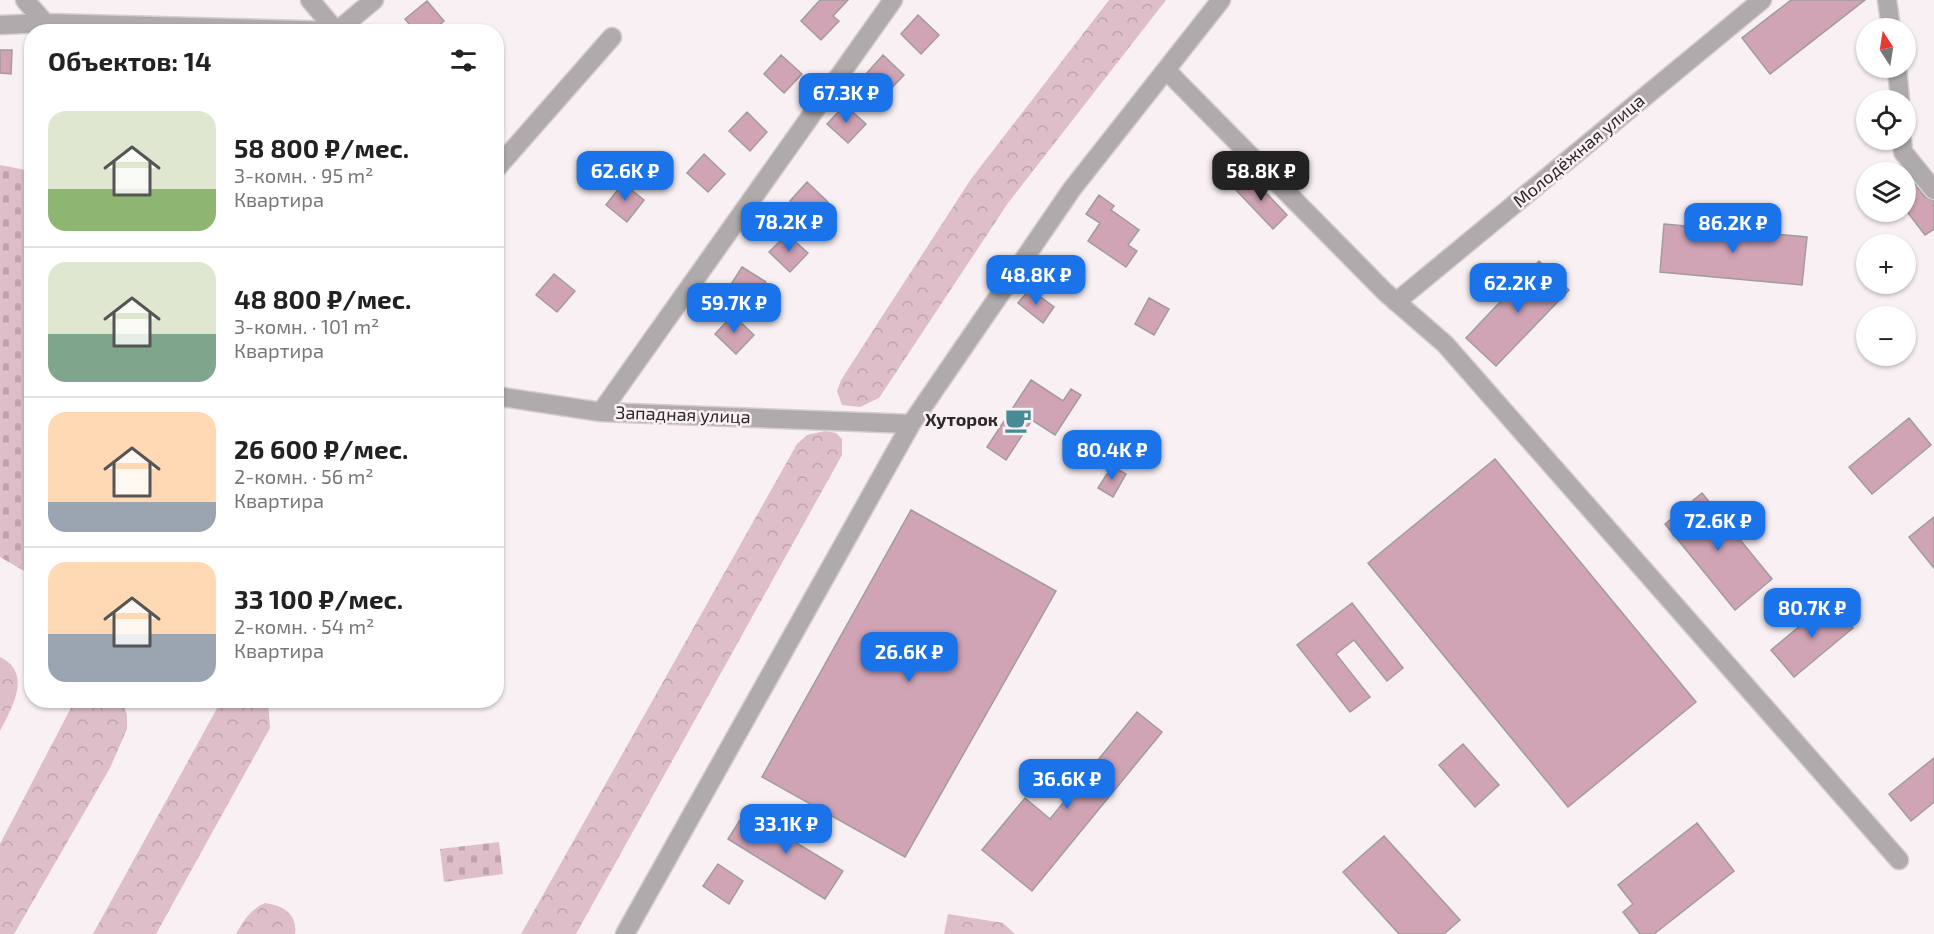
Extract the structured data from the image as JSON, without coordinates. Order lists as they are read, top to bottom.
{
  "streets": {
    "street": ["Молодёжная улица", "Западная улица"]
  },
  "places": {
    "cafe": ["Хуторок"]
  },
  "north": "top",
  "page": {
    "map_buttons": ["+", "−"],
    "heading": "Объектов: 14",
    "price": [
      "67.3K ₽",
      "62.6K ₽",
      "58.8K ₽",
      "78.2K ₽",
      "86.2K ₽",
      "48.8K ₽",
      "62.2K ₽",
      "59.7K ₽",
      "80.4K ₽",
      "72.6K ₽",
      "80.7K ₽",
      "26.6K ₽",
      "36.6K ₽",
      "33.1K ₽"
    ],
    "list": [
      {
        "name": "58 800 ₽/мес.",
        "note": "3-комн. · 95 m² · Квартира"
      },
      {
        "name": "48 800 ₽/мес.",
        "note": "3-комн. · 101 m² · Квартира"
      },
      {
        "name": "26 600 ₽/мес.",
        "note": "2-комн. · 56 m² · Квартира"
      },
      {
        "name": "33 100 ₽/мес.",
        "note": "2-комн. · 54 m² · Квартира"
      }
    ]
  }
}
